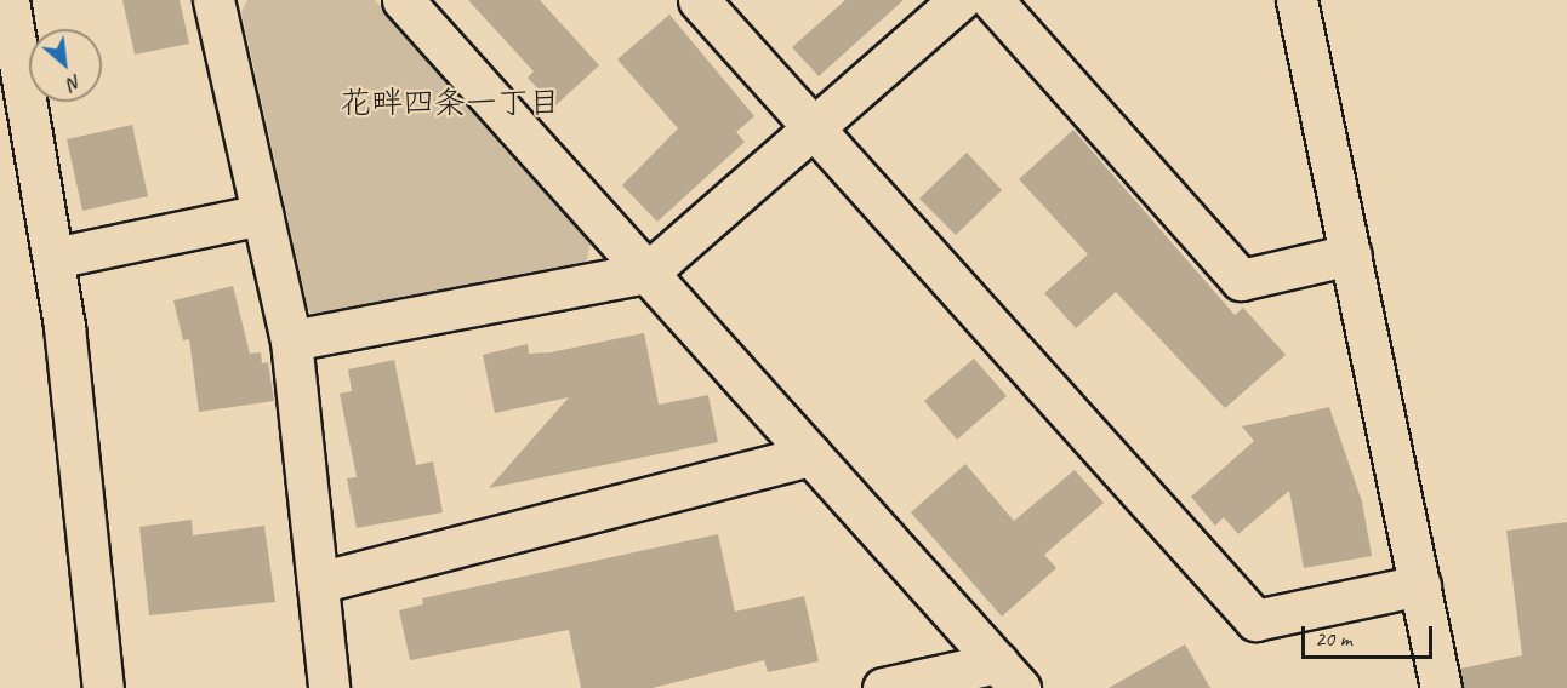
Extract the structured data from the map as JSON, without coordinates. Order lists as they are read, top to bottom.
{
  "districts": ["花畔四条一丁目"],
  "scale_bar": "20 m",
  "north": "bottom right"
}
